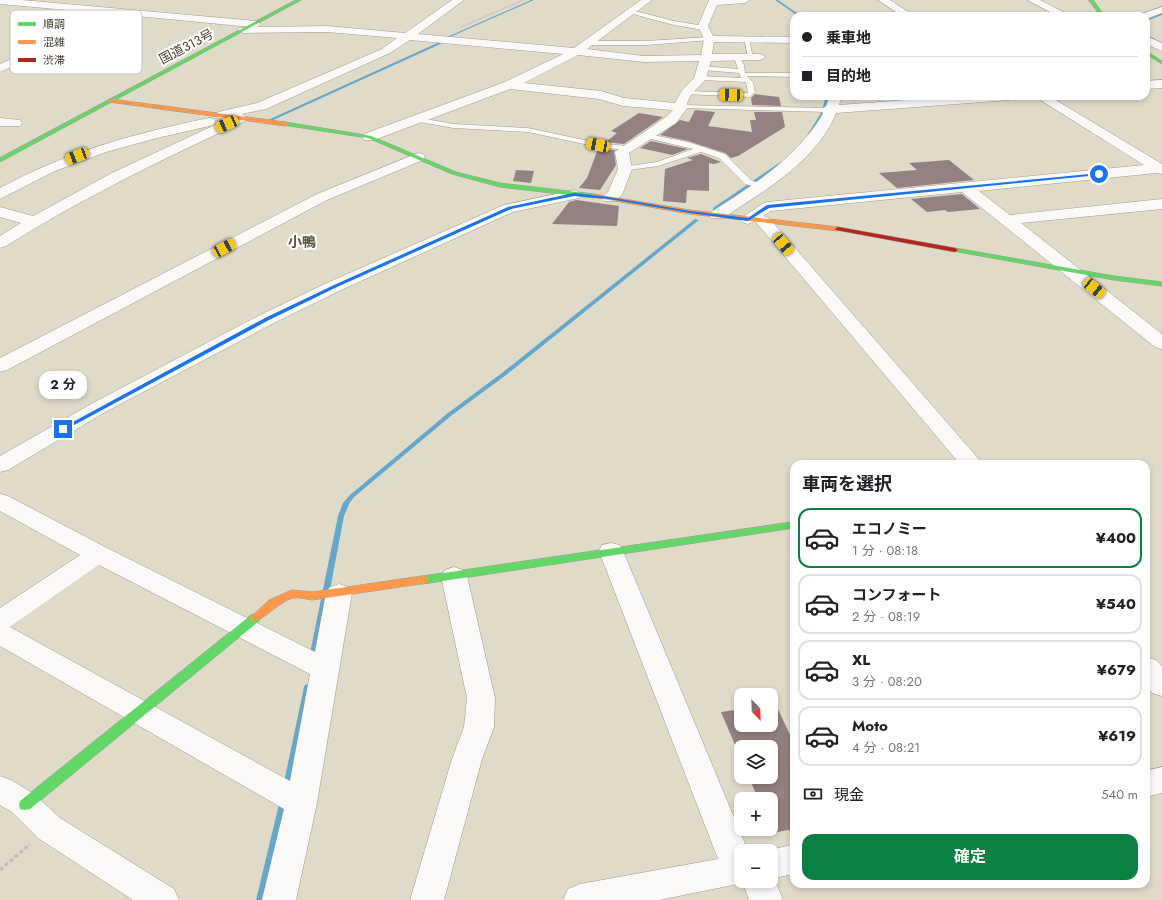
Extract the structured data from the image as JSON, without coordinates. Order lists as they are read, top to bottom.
{
  "streets": {
    "main road": ["国道313号"]
  },
  "districts": ["小鴨"],
  "legend": ["順調", "混雑", "渋滞"],
  "north": "bottom right",
  "page": {
    "banner": ["乗車地", "目的地"],
    "bubble": "2 分",
    "heading": "車両を選択",
    "list": [
      {
        "name": "エコノミー",
        "note": "1 分 · 08:18",
        "value": "¥400"
      },
      {
        "name": "コンフォート",
        "note": "2 分 · 08:19",
        "value": "¥540"
      },
      {
        "name": "XL",
        "note": "3 分 · 08:20",
        "value": "¥679"
      },
      {
        "name": "Moto",
        "note": "4 分 · 08:21",
        "value": "¥619"
      }
    ],
    "map_buttons": ["+", "−"],
    "pay": ["現金", "540 m"],
    "buttons": "確定"
  }
}
